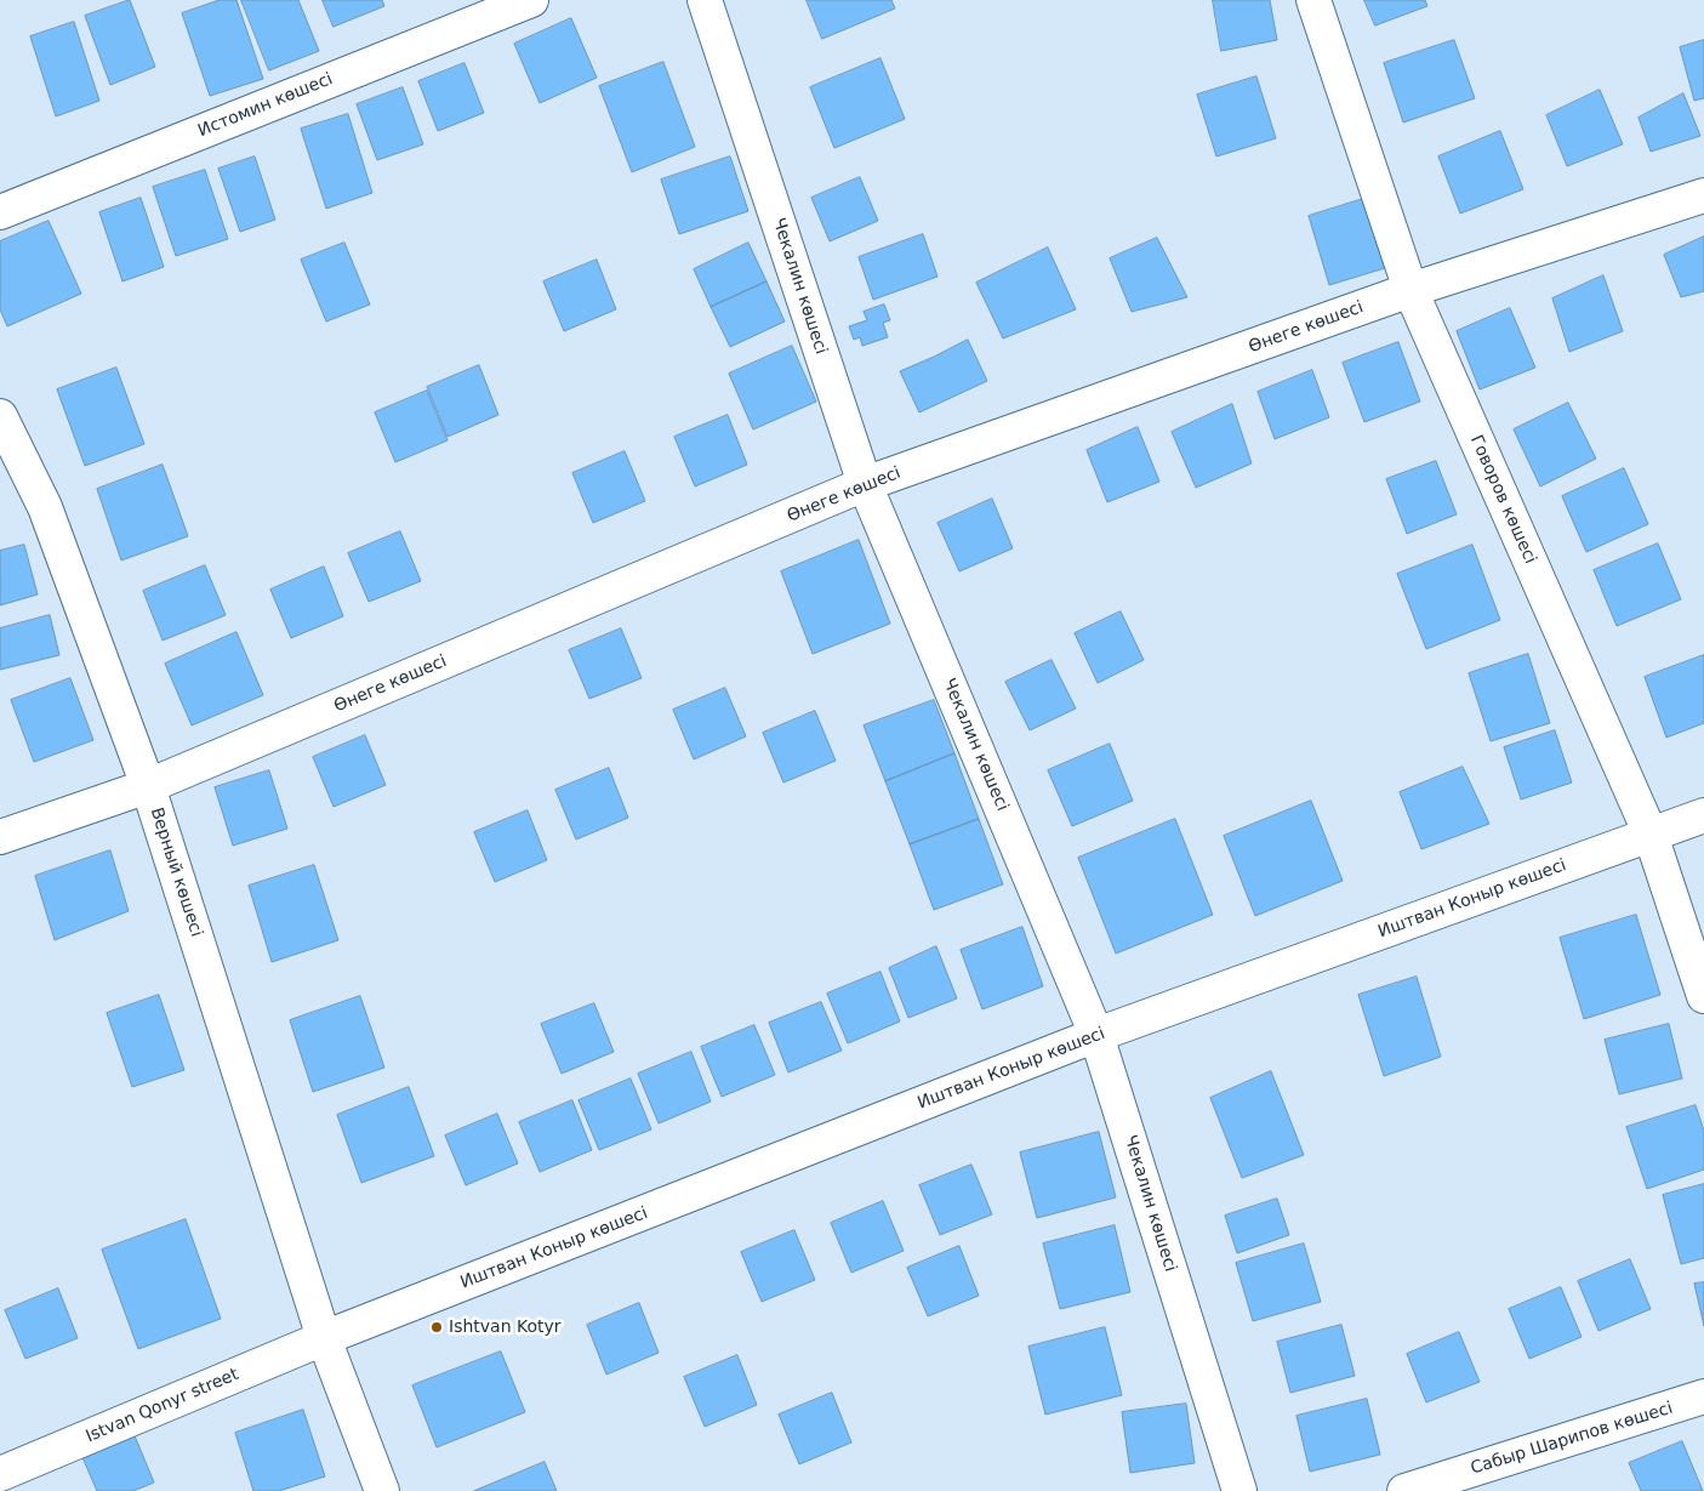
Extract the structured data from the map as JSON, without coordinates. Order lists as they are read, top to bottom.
{
  "streets": {
    "street": [
      "Истомин көшесі",
      "Чекалин көшесі",
      "Өнеге көшесі",
      "Говоров көшесі",
      "Верный көшесі",
      "Иштван Коныр көшесі",
      "Istvan Qonyr street",
      "Сабыр Шарипов көшесі"
    ]
  },
  "crossings": [
    ["Чекалин көшесі", "Өнеге көшесі"],
    ["Чекалин көшесі", "Иштван Коныр көшесі"],
    ["Өнеге көшесі", "Говоров көшесі"],
    ["Өнеге көшесі", "Верный көшесі"],
    ["Говоров көшесі", "Иштван Коныр көшесі"],
    ["Верный көшесі", "Иштван Коныр көшесі"],
    ["Верный көшесі", "Istvan Qonyr street"],
    ["Иштван Коныр көшесі", "Istvan Qonyr street"]
  ],
  "places": ["Ishtvan Kotyr"]
}
